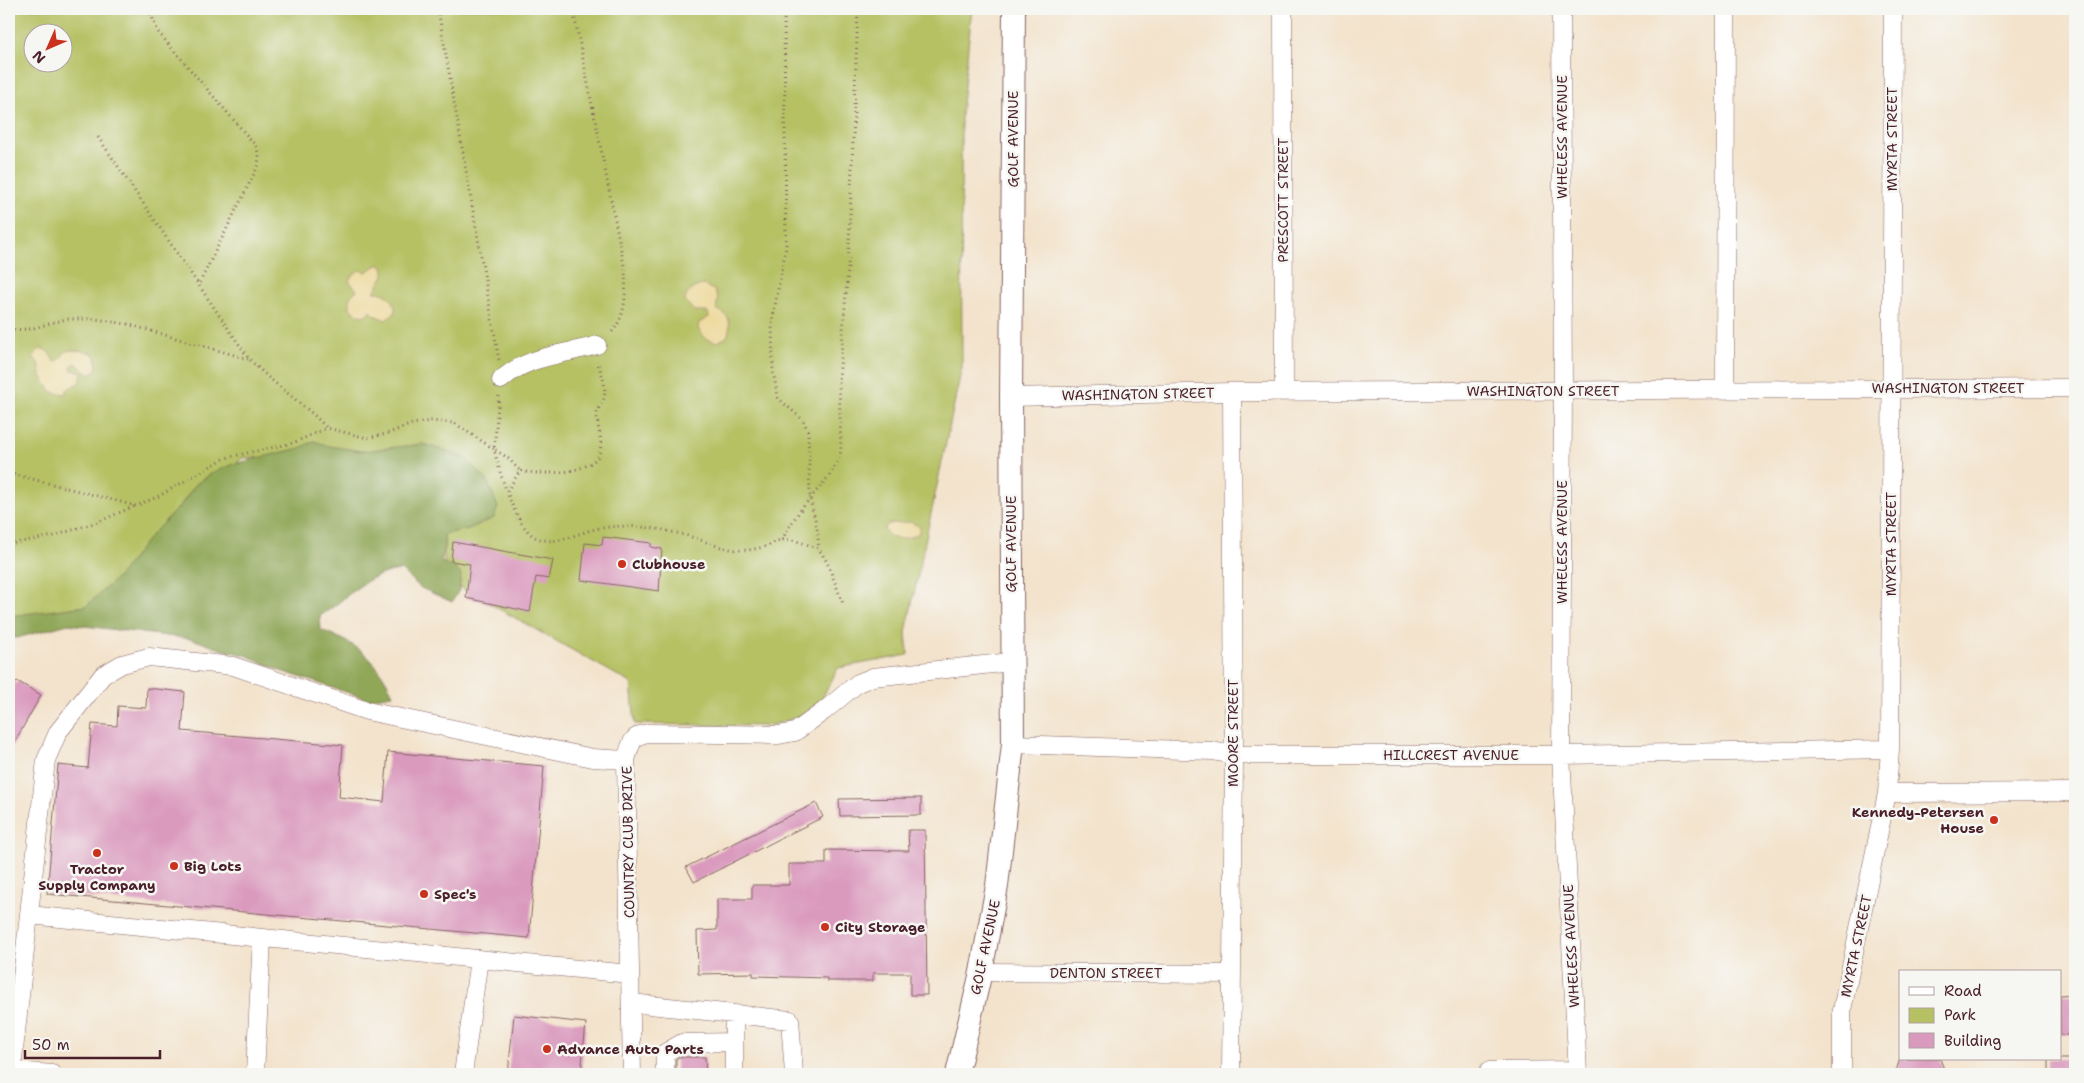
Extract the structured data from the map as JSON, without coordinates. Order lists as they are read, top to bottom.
{
  "streets": {
    "main road": ["GOLF AVENUE"],
    "street": [
      "WHELESS AVENUE",
      "MYRTA STREET",
      "PRESCOTT STREET",
      "WASHINGTON STREET",
      "MOORE STREET",
      "HILLCREST AVENUE",
      "COUNTRY CLUB DRIVE",
      "DENTON STREET"
    ]
  },
  "crossings": [
    ["WHELESS AVENUE", "WASHINGTON STREET"],
    ["WHELESS AVENUE", "HILLCREST AVENUE"],
    ["GOLF AVENUE", "WASHINGTON STREET"],
    ["GOLF AVENUE", "HILLCREST AVENUE"],
    ["GOLF AVENUE", "COUNTRY CLUB DRIVE"],
    ["GOLF AVENUE", "DENTON STREET"],
    ["MYRTA STREET", "WASHINGTON STREET"],
    ["MYRTA STREET", "HILLCREST AVENUE"],
    ["PRESCOTT STREET", "WASHINGTON STREET"],
    ["WASHINGTON STREET", "MOORE STREET"],
    ["MOORE STREET", "HILLCREST AVENUE"],
    ["MOORE STREET", "DENTON STREET"]
  ],
  "places": [
    "Clubhouse",
    "Kennedy-Petersen House",
    "Tractor Supply Company",
    "Big Lots",
    "Spec's",
    "City Storage",
    "Advance Auto Parts"
  ],
  "legend": ["Road", "Park", "Building"],
  "scale_bar": "50 m",
  "north": "bottom left"
}
